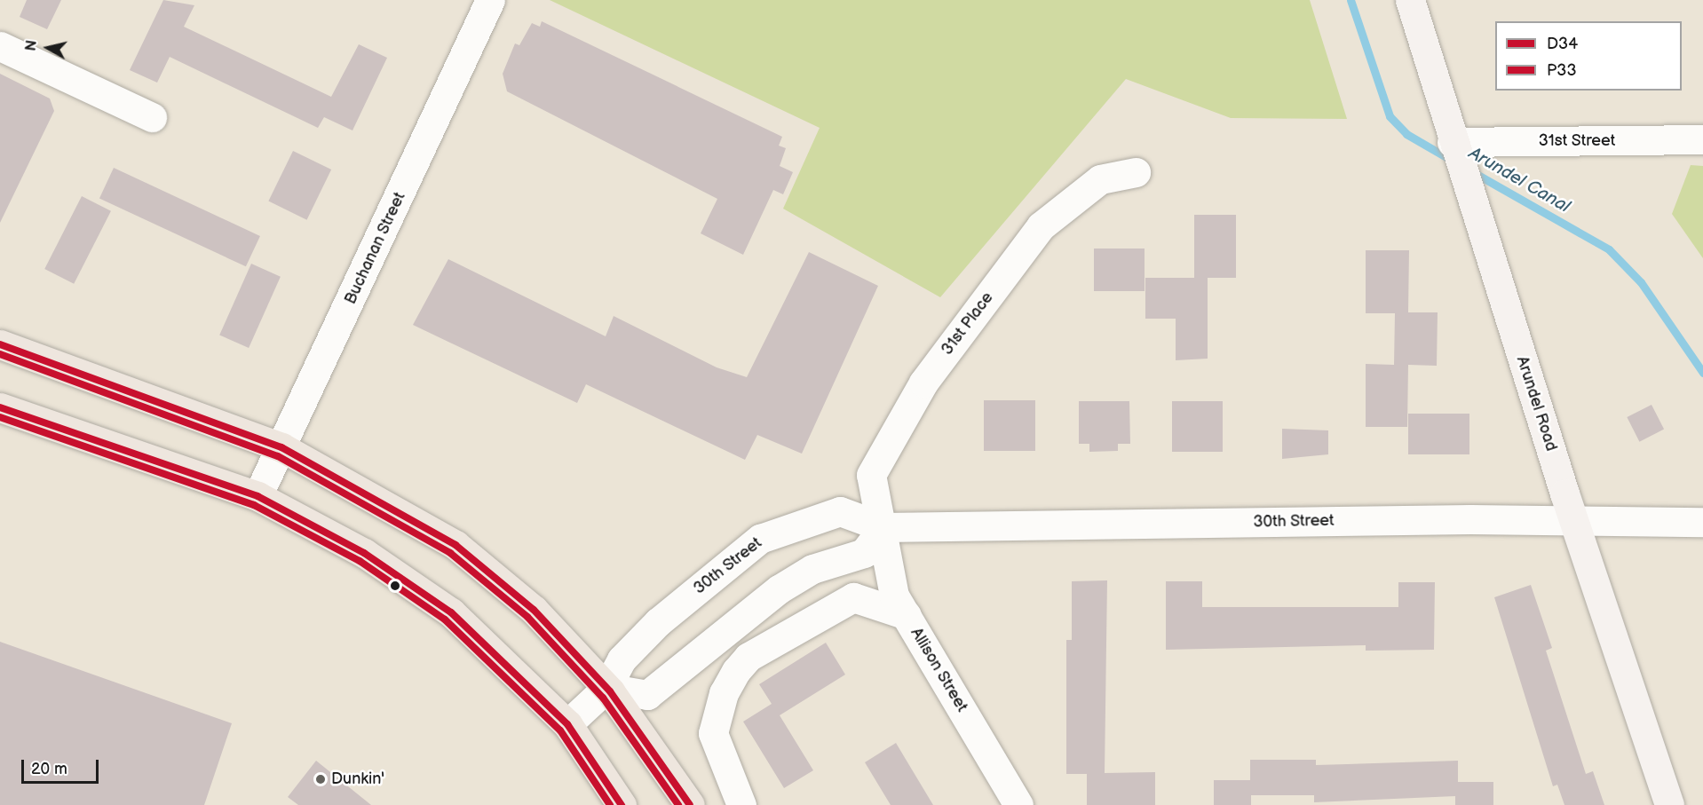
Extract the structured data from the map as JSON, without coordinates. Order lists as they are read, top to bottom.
{
  "streets": {
    "street": [
      "31st Street",
      "Buchanan Street",
      "31st Place",
      "Arundel Road",
      "30th Street",
      "Allison Street"
    ]
  },
  "crossings": [
    ["31st Street", "Arundel Road"],
    ["31st Place", "30th Street"],
    ["31st Place", "Allison Street"],
    ["Arundel Road", "30th Street"],
    ["30th Street", "Allison Street"]
  ],
  "water": ["Arundel Canal"],
  "places": ["Dunkin'"],
  "lines": ["transit line D34", "transit line P33"],
  "legend": ["D34", "P33"],
  "scale_bar": "20 m",
  "north": "left"
}
